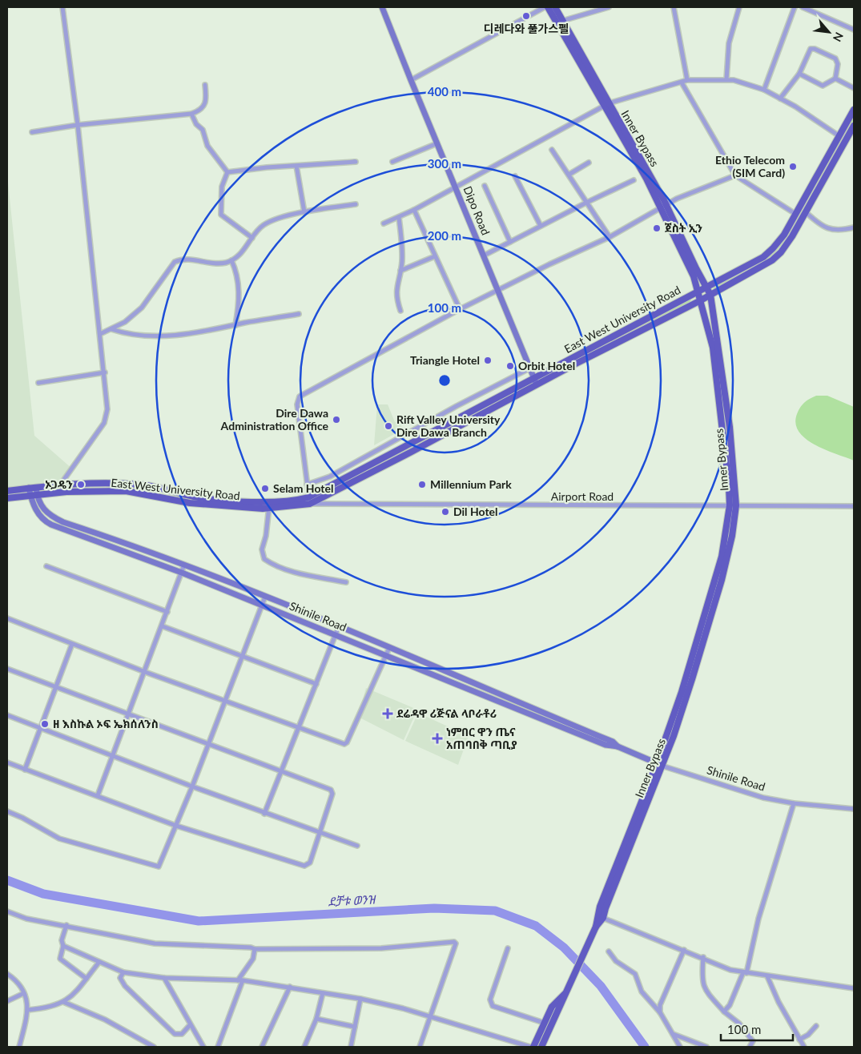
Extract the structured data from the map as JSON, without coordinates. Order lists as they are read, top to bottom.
{
  "streets": {
    "main road": ["Inner Bypass", "East West University Road"],
    "street": ["Dipo Road", "Airport Road", "Shinile Road"]
  },
  "crossings": [
    ["Inner Bypass", "East West University Road"],
    ["Inner Bypass", "Airport Road"],
    ["Inner Bypass", "Shinile Road"],
    ["Dipo Road", "East West University Road"],
    ["East West University Road", "Airport Road"],
    ["East West University Road", "Shinile Road"]
  ],
  "water": ["ደቻቱ ወንዝ"],
  "places": {
    "other": [
      "디레다와 풀가스펠",
      "Ethio Telecom (SIM Card)",
      "ጀስት ኢን",
      "Triangle Hotel",
      "Orbit Hotel",
      "Dire Dawa Administration Office",
      "Rift Valley University Dire Dawa Branch",
      "ኦጋዴን",
      "Millennium Park",
      "Selam Hotel",
      "Dil Hotel",
      "ዘ እስኩል ኦፍ ኤክሰለንስ"
    ],
    "health": ["ደሬዳዋ ሪጅናል ላቦራቶሪ", "ነምበር ዋን ጤና አጠባበቅ ጣቢያ"]
  },
  "scale_bar": "100 m",
  "north": "bottom right",
  "rings": [
    "400 m",
    "300 m",
    "200 m",
    "100 m"
  ]
}
